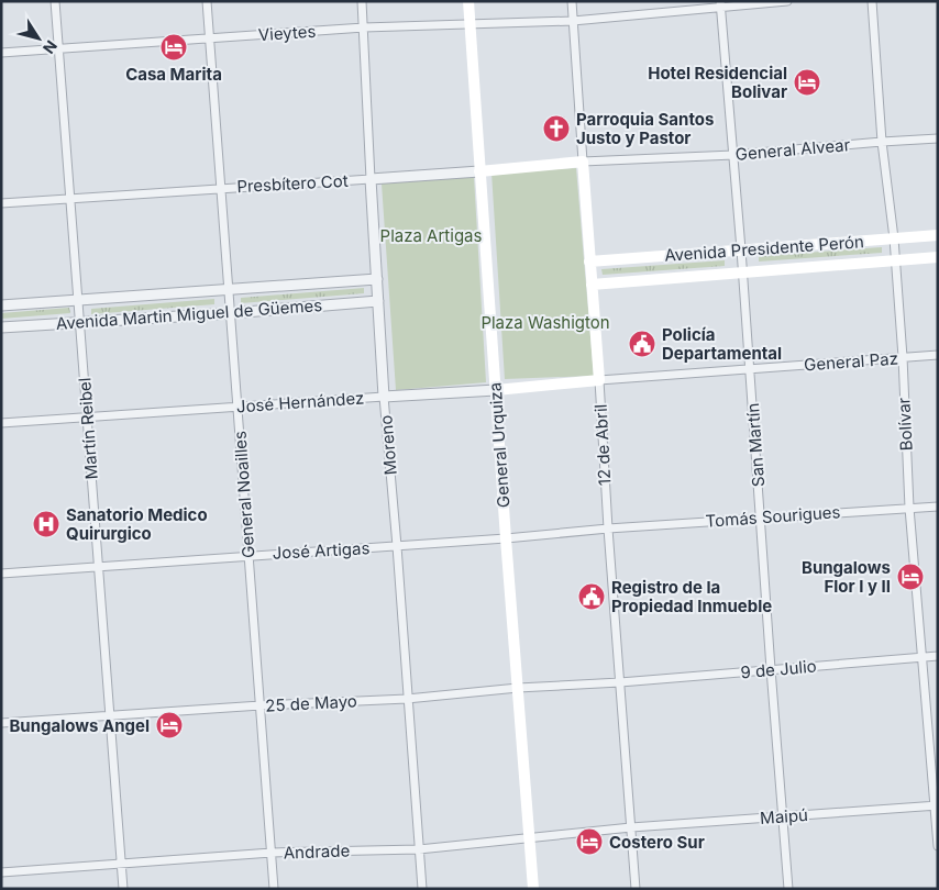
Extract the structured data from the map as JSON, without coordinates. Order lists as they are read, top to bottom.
{
  "streets": {
    "main road": [
      "Presbítero Cot",
      "Avenida Presidente Perón",
      "José Hernández",
      "General Urquiza",
      "12 de Abril"
    ],
    "street": [
      "Vieytes",
      "General Alvear",
      "Avenida Martin Miguel de Güemes",
      "General Paz",
      "Bolívar",
      "Martín Reibel",
      "Moreno",
      "San Martín",
      "General Noailles",
      "Tomás Sourigues",
      "José Artigas",
      "9 de Julio",
      "25 de Mayo",
      "Maipú",
      "Andrade"
    ]
  },
  "crossings": [
    ["Vieytes", "Martín Reibel"],
    ["Vieytes", "Moreno"],
    ["Vieytes", "General Urquiza"],
    ["Vieytes", "12 de Abril"],
    ["Vieytes", "San Martín"],
    ["Vieytes", "General Noailles"],
    ["General Alvear", "Presbítero Cot"],
    ["General Alvear", "Bolívar"],
    ["General Alvear", "12 de Abril"],
    ["General Alvear", "San Martín"],
    ["Presbítero Cot", "Martín Reibel"],
    ["Presbítero Cot", "Moreno"],
    ["Presbítero Cot", "General Urquiza"],
    ["Presbítero Cot", "12 de Abril"],
    ["Presbítero Cot", "General Noailles"],
    ["Avenida Presidente Perón", "Bolívar"],
    ["Avenida Presidente Perón", "12 de Abril"],
    ["Avenida Presidente Perón", "San Martín"],
    ["Avenida Martin Miguel de Güemes", "Martín Reibel"],
    ["Avenida Martin Miguel de Güemes", "Moreno"],
    ["Avenida Martin Miguel de Güemes", "General Noailles"],
    ["General Paz", "José Hernández"],
    ["General Paz", "Bolívar"],
    ["General Paz", "12 de Abril"],
    ["General Paz", "San Martín"],
    ["José Hernández", "Martín Reibel"],
    ["José Hernández", "Moreno"],
    ["José Hernández", "General Urquiza"],
    ["José Hernández", "12 de Abril"],
    ["José Hernández", "General Noailles"],
    ["Bolívar", "Tomás Sourigues"],
    ["Bolívar", "9 de Julio"],
    ["Bolívar", "Maipú"],
    ["Martín Reibel", "José Artigas"],
    ["Martín Reibel", "25 de Mayo"],
    ["Martín Reibel", "Andrade"],
    ["Moreno", "José Artigas"],
    ["Moreno", "25 de Mayo"],
    ["Moreno", "Andrade"],
    ["General Urquiza", "José Artigas"],
    ["General Urquiza", "25 de Mayo"],
    ["General Urquiza", "Andrade"],
    ["12 de Abril", "Tomás Sourigues"],
    ["12 de Abril", "José Artigas"],
    ["12 de Abril", "9 de Julio"],
    ["12 de Abril", "25 de Mayo"],
    ["12 de Abril", "Maipú"],
    ["12 de Abril", "Andrade"],
    ["San Martín", "Tomás Sourigues"],
    ["San Martín", "9 de Julio"],
    ["San Martín", "Maipú"],
    ["General Noailles", "José Artigas"],
    ["General Noailles", "25 de Mayo"],
    ["General Noailles", "Andrade"],
    ["Tomás Sourigues", "José Artigas"],
    ["9 de Julio", "25 de Mayo"],
    ["Maipú", "Andrade"]
  ],
  "parks": ["Plaza Artigas", "Plaza Washigton"],
  "places": {
    "hotel": [
      "Casa Marita",
      "Hotel Residencial Bolivar",
      "Bungalows Flor I y II",
      "Bungalows Angel",
      "Costero Sur"
    ],
    "church": ["Parroquia Santos Justo y Pastor"],
    "public building": ["Policía Departamental", "Registro de la Propiedad Inmueble"],
    "hospital": ["Sanatorio Medico Quirurgico"]
  },
  "north": "bottom right"
}
